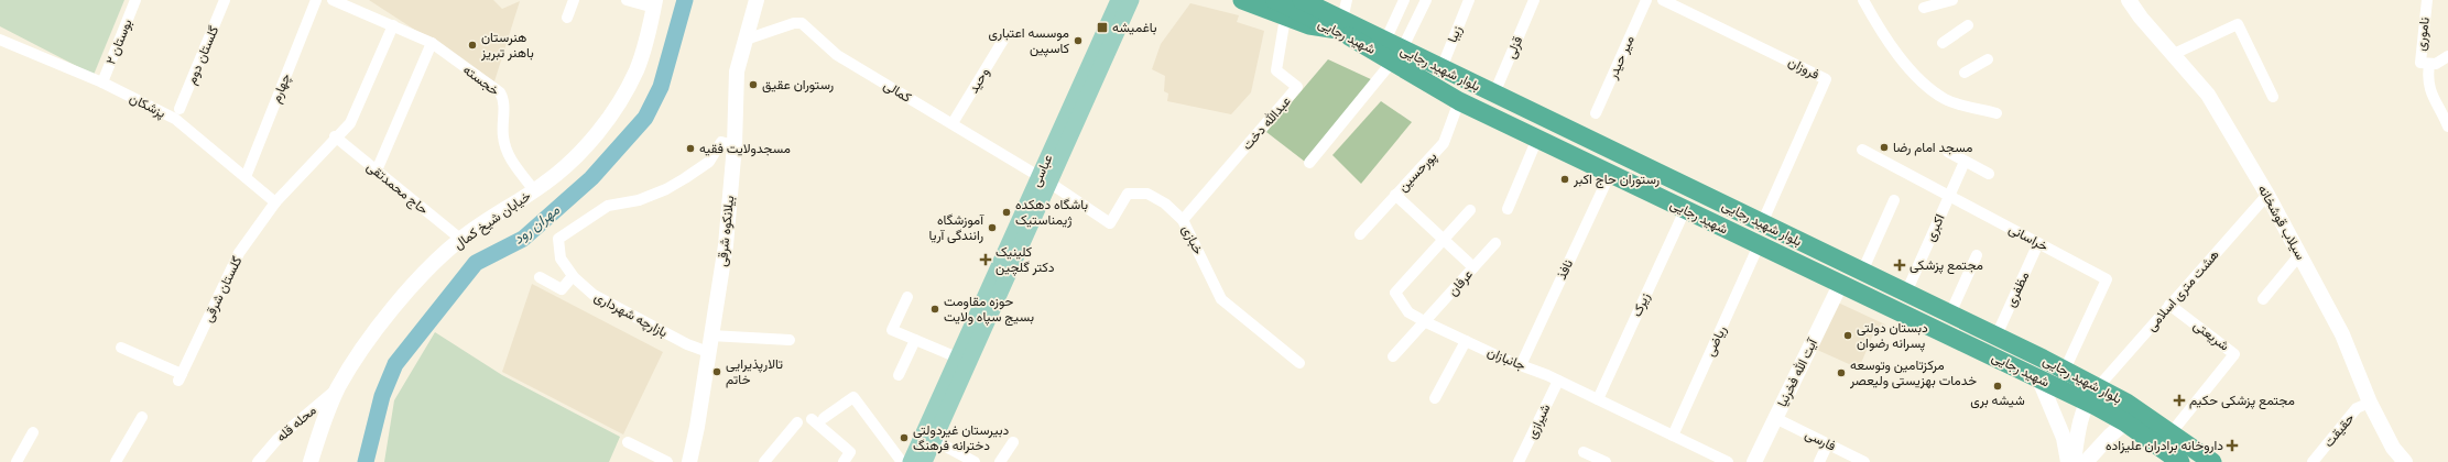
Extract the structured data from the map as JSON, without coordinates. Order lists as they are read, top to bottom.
{
  "streets": {
    "highway": ["شهید رجایی", "بلوار شهید رجایی"],
    "main road": ["عباسى"],
    "street": [
      "زیبا",
      "ناموری",
      "بوستان ۲",
      "قزلی",
      "گلستان دوم",
      "میر حیدر",
      "فروزان",
      "خجسته",
      "وحید",
      "چهارم",
      "کمالی",
      "پزشکان",
      "عبدالله دخت",
      "پورحسین",
      "حاج محمدتقی",
      "خیابان شیخ کمال",
      "سیلاب قوشخانه",
      "اکبری",
      "بیلانکوه شرقی",
      "خراسانی",
      "خبازی",
      "نافذ",
      "عرفان",
      "گلستان شرقی",
      "مظفری",
      "هشت متری اسلامی",
      "زیرک",
      "بازارچه شهرداری",
      "شریعتی",
      "ریاضی",
      "جانبازان",
      "آیت الله فخرنیا",
      "شیرازی",
      "محله قله",
      "حقیقت",
      "فارسی"
    ]
  },
  "crossings": [
    ["زیبا", "بلوار شهید رجایی"],
    ["شهید رجایی", "بلوار شهید رجایی"],
    ["شهید رجایی", "پورحسین"],
    ["شهید رجایی", "نافذ"],
    ["شهید رجایی", "زیرک"],
    ["شهید رجایی", "ریاضی"],
    ["شهید رجایی", "آیت الله فخرنیا"],
    ["بوستان ۲", "پزشکان"],
    ["قزلی", "بلوار شهید رجایی"],
    ["بلوار شهید رجایی", "فروزان"],
    ["بلوار شهید رجایی", "اکبری"],
    ["بلوار شهید رجایی", "خراسانی"],
    ["بلوار شهید رجایی", "مظفری"],
    ["بلوار شهید رجایی", "هشت متری اسلامی"],
    ["بلوار شهید رجایی", "شریعتی"],
    ["خجسته", "خیابان شیخ کمال"],
    ["خجسته", "گلستان شرقی"],
    ["وحید", "کمالی"],
    ["چهارم", "پزشکان"],
    ["کمالی", "عباسى"],
    ["کمالی", "بیلانکوه شرقی"],
    ["کمالی", "خبازی"],
    ["پزشکان", "گلستان شرقی"],
    ["عبدالله دخت", "خبازی"],
    ["عباسى", "خبازی"],
    ["حاج محمدتقی", "خیابان شیخ کمال"],
    ["حاج محمدتقی", "گلستان شرقی"],
    ["خیابان شیخ کمال", "محله قله"],
    ["سیلاب قوشخانه", "هشت متری اسلامی"],
    ["سیلاب قوشخانه", "حقیقت"],
    ["اکبری", "خراسانی"],
    ["بیلانکوه شرقی", "بازارچه شهرداری"],
    ["خراسانی", "مظفری"],
    ["نافذ", "جانبازان"],
    ["عرفان", "جانبازان"],
    ["هشت متری اسلامی", "شریعتی"],
    ["زیرک", "جانبازان"],
    ["ریاضی", "جانبازان"],
    ["جانبازان", "شیرازی"],
    ["آیت الله فخرنیا", "فارسی"]
  ],
  "water": ["مهران رود"],
  "places": {
    "transit": ["باغمیشه"],
    "other": [
      "موسسه اعتباری کاسپین",
      "هنرستان باهنر تبریز",
      "رستوران عقیق",
      "مسجد امام رضا",
      "مسجدولایت فقیه",
      "رستوران حاج اکبر",
      "باشگاه دهکده ژیمناستیک",
      "آموزشگاه رانندگی آریا",
      "حوزه مقاومت بسیج سپاه ولایت",
      "دبستان دولتی پسرانه رضوان",
      "تالارپذیرایی خاتم",
      "مرکزتامین وتوسعه خدمات بهزیستی ولیعصر",
      "شیشه بری",
      "دبیرستان غیردولتی دخترانه فرهنگ"
    ],
    "health": [
      "کلینیک دکتر گلچین",
      "مجتمع پزشکی",
      "مجتمع پزشکی حکیم",
      "داروخانه برادران علیزاده"
    ]
  }
}
